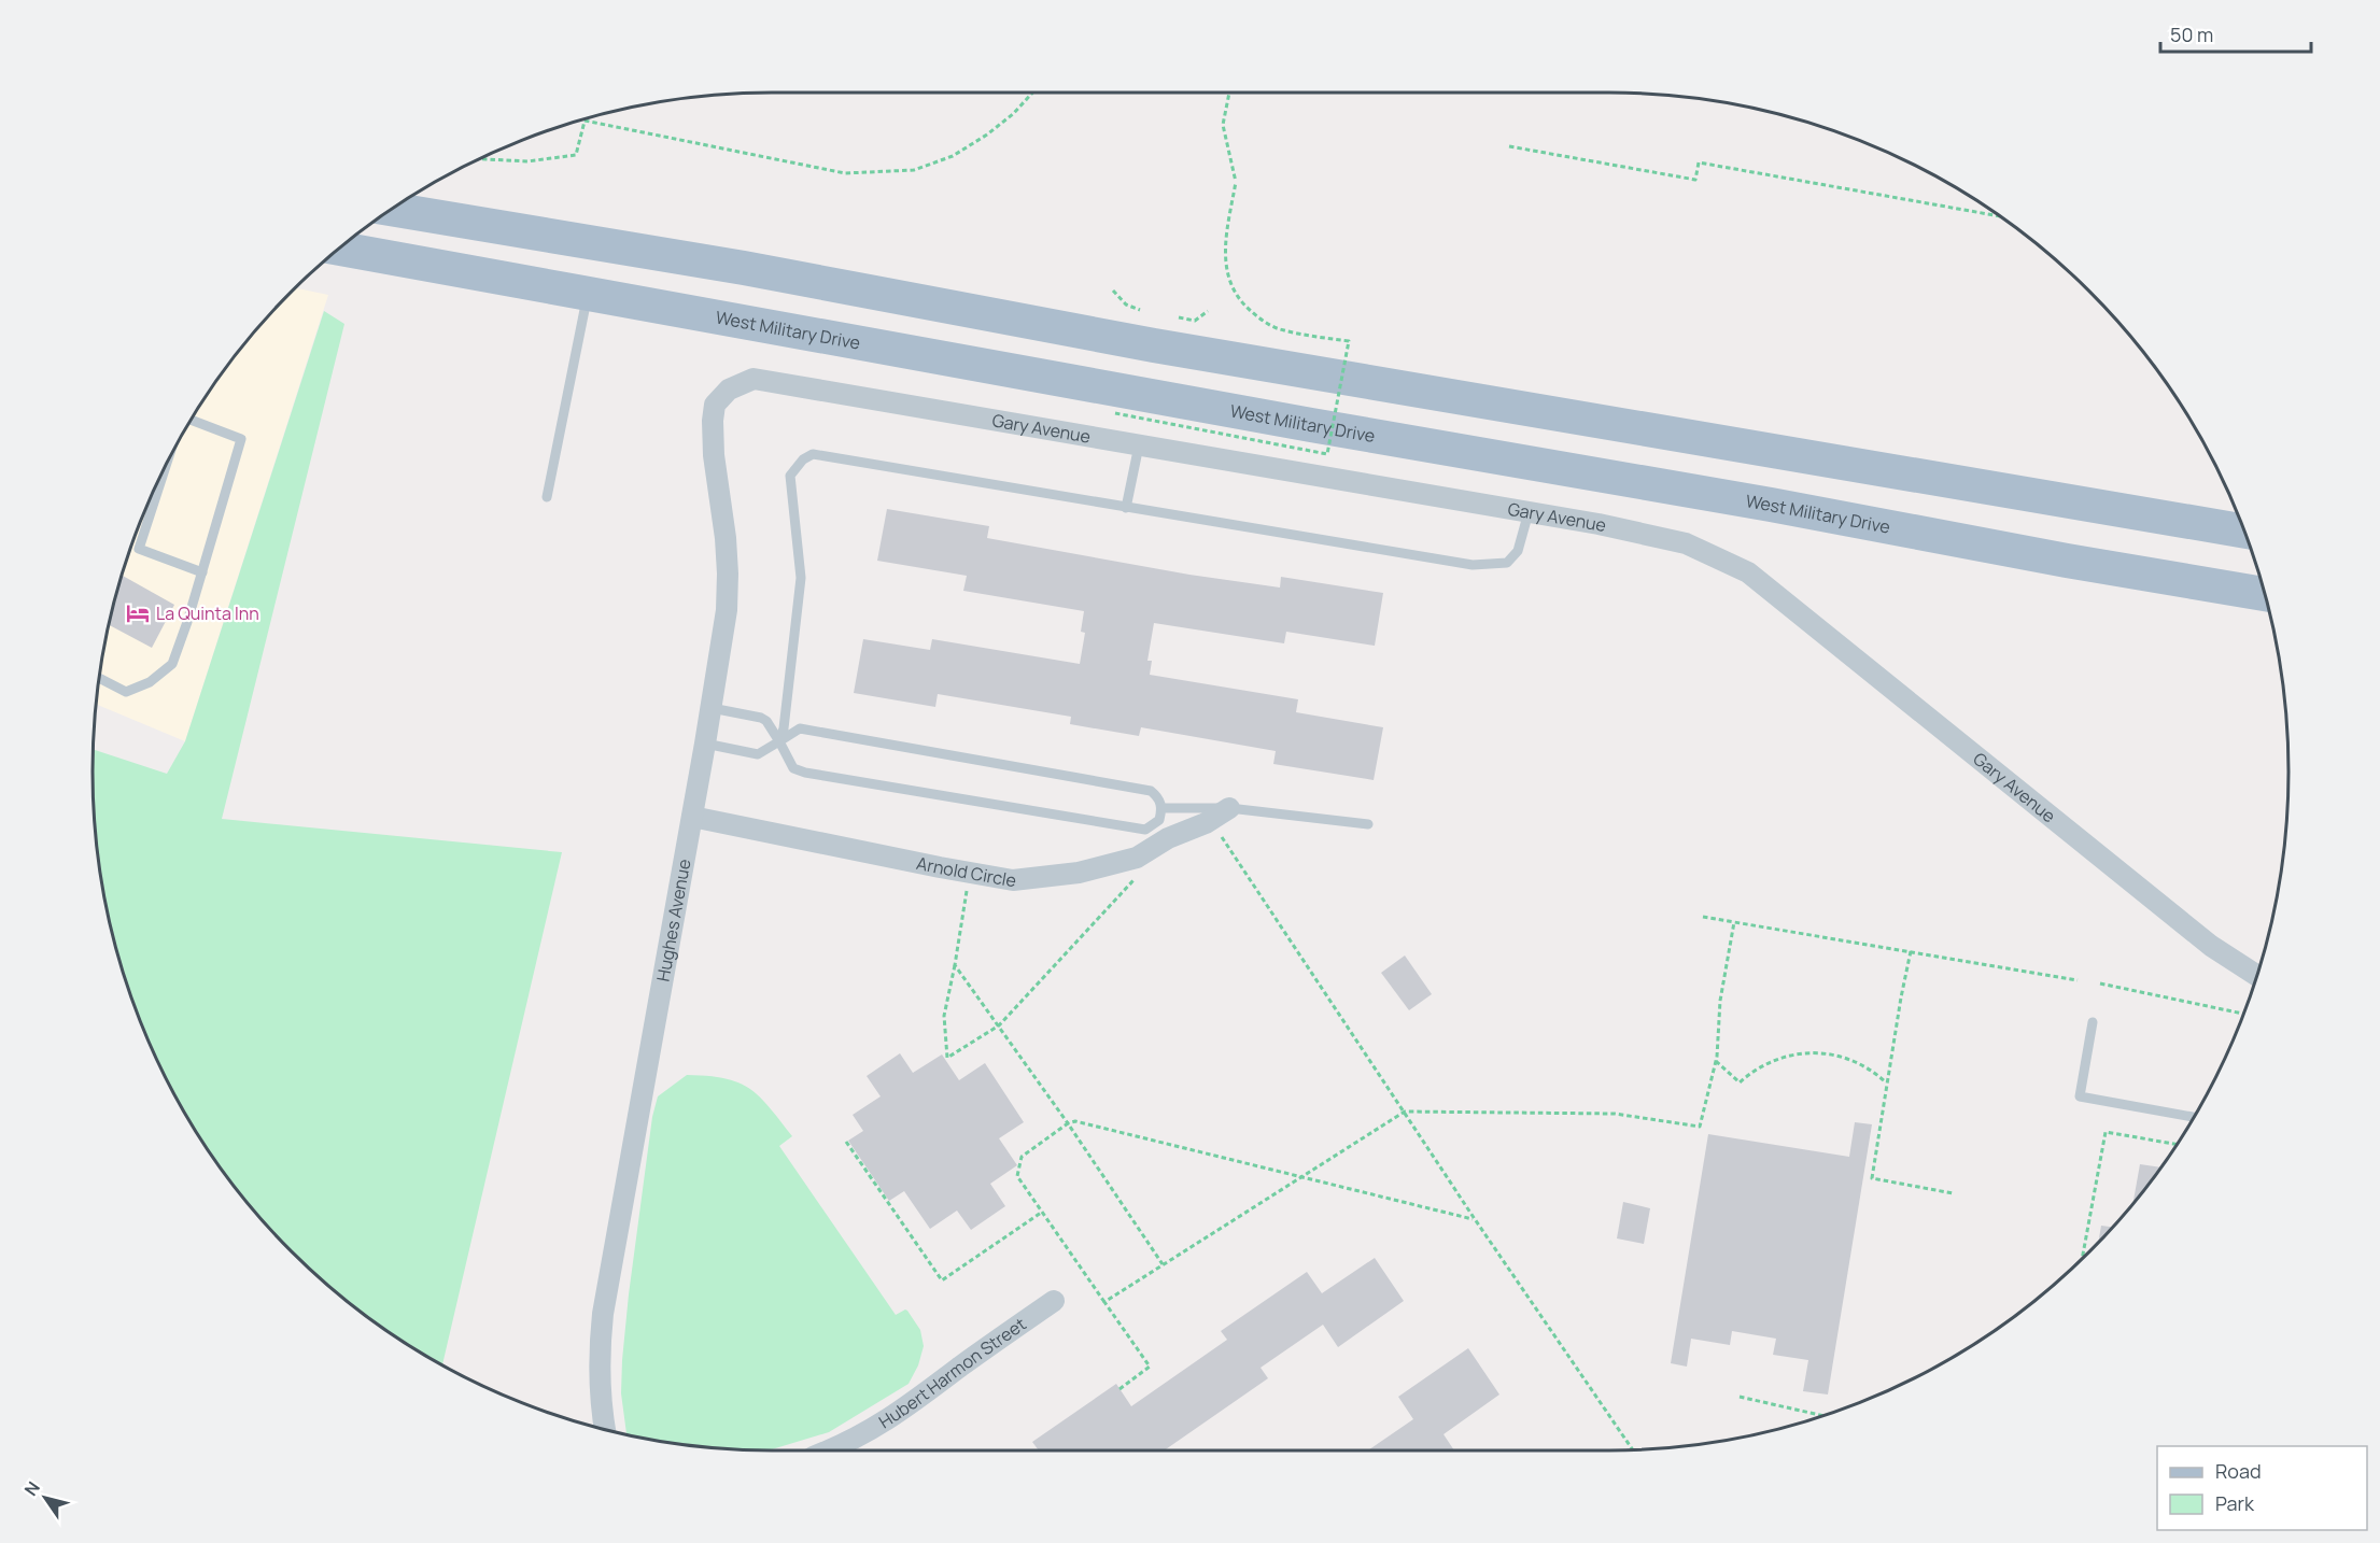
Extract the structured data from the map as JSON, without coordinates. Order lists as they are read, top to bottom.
{
  "streets": {
    "main road": ["West Military Drive"],
    "street": [
      "Gary Avenue",
      "Arnold Circle",
      "Hughes Avenue",
      "Hubert Harmon Street"
    ]
  },
  "crossings": [
    ["Gary Avenue", "Hughes Avenue"],
    ["Arnold Circle", "Hughes Avenue"]
  ],
  "places": {
    "hotel": ["La Quinta Inn"]
  },
  "legend": ["Road", "Park"],
  "scale_bar": "50 m",
  "north": "top left"
}
